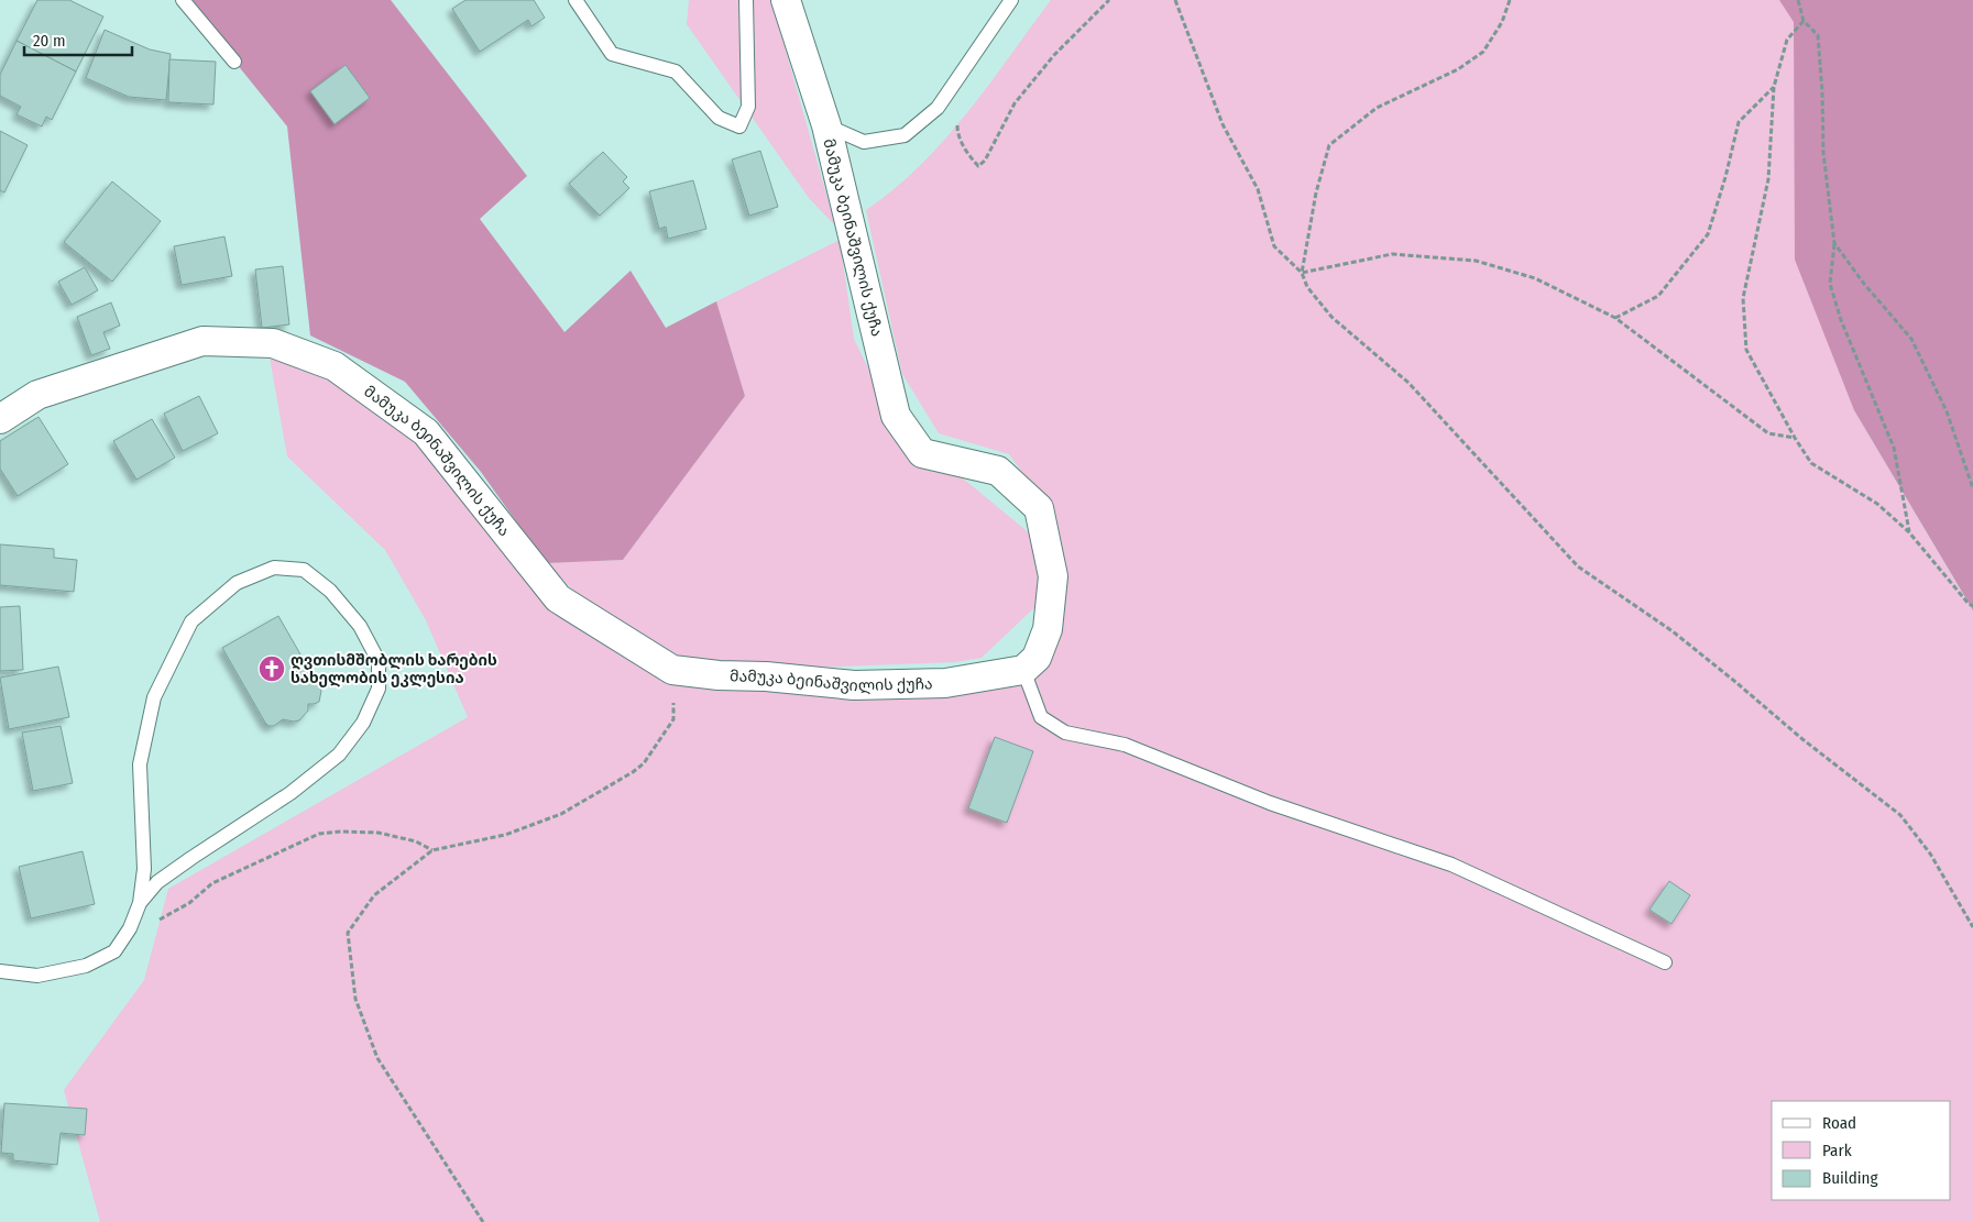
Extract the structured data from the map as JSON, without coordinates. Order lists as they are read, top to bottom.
{
  "streets": {
    "street": ["მამუკა ბეინაშვილის ქუჩა"]
  },
  "places": {
    "church": ["ღვთისმშობლის ხარების სახელობის ეკლესია"]
  },
  "legend": ["Road", "Park", "Building"],
  "scale_bar": "20 m"
}
